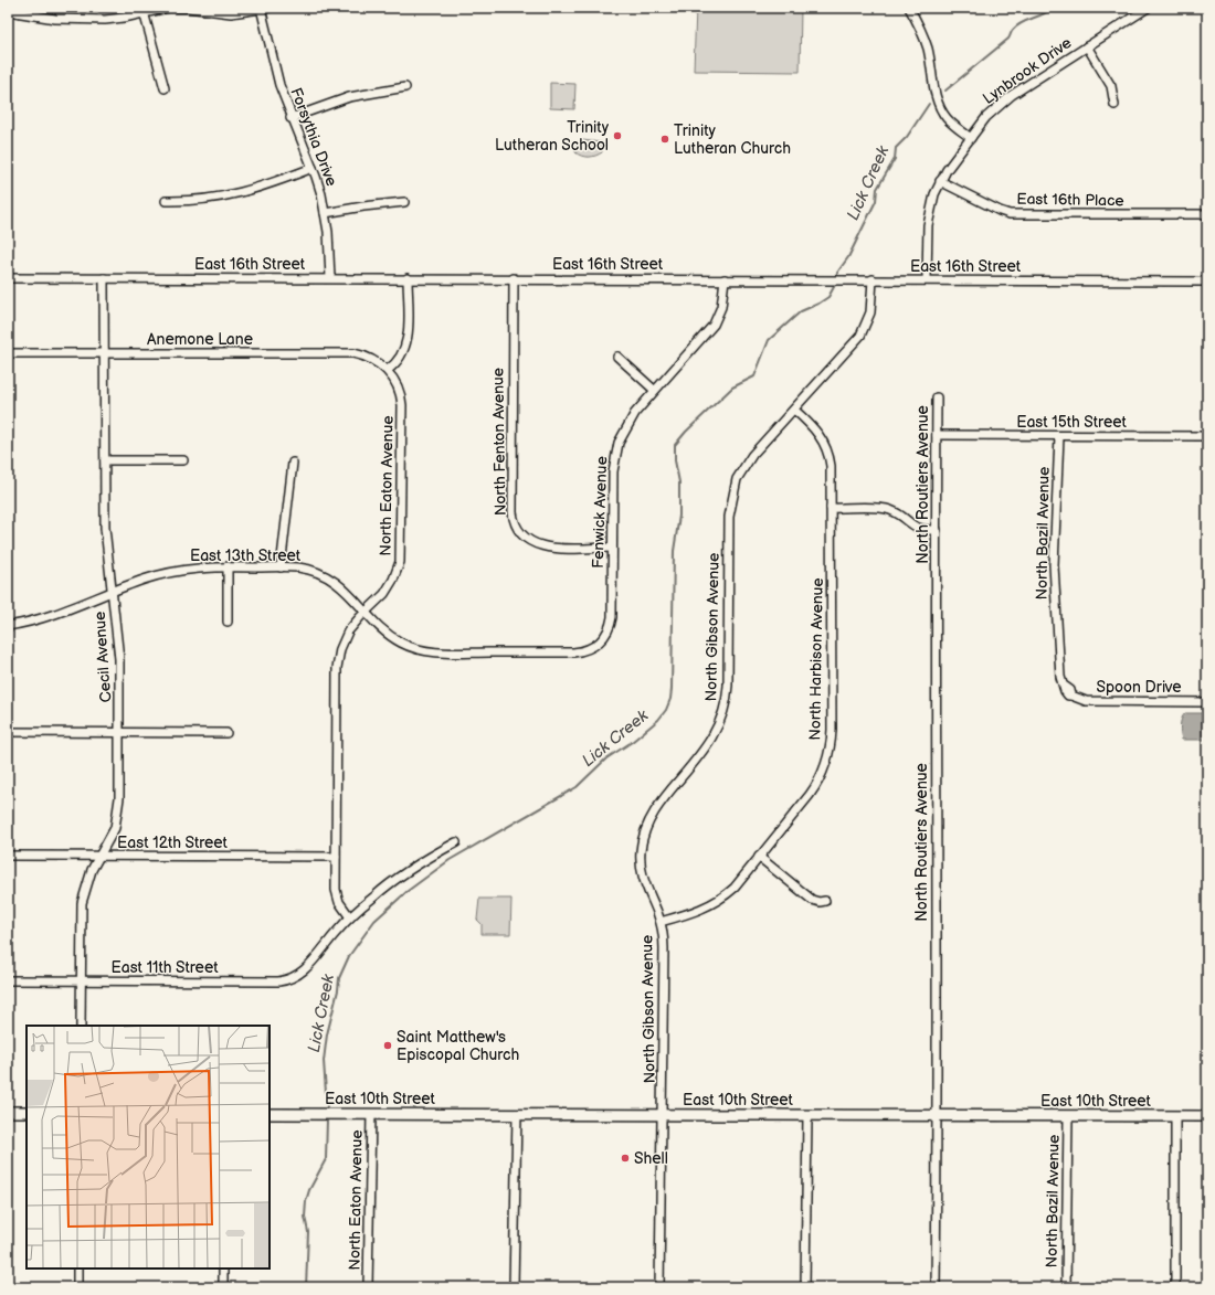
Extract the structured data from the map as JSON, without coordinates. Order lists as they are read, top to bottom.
{
  "streets": {
    "main road": ["East 10th Street"],
    "street": [
      "Lynbrook Drive",
      "Forsythia Drive",
      "East 16th Place",
      "East 16th Street",
      "Anemone Lane",
      "East 15th Street",
      "North Fenton Avenue",
      "North Routiers Avenue",
      "North Eaton Avenue",
      "Fenwick Avenue",
      "North Bazil Avenue",
      "East 13th Street",
      "North Gibson Avenue",
      "Cecil Avenue",
      "North Harbison Avenue",
      "Spoon Drive",
      "East 12th Street",
      "East 11th Street"
    ]
  },
  "crossings": [
    ["Lynbrook Drive", "East 16th Place"],
    ["Lynbrook Drive", "East 16th Street"],
    ["Forsythia Drive", "East 16th Street"],
    ["East 16th Street", "North Fenton Avenue"],
    ["East 16th Street", "Fenwick Avenue"],
    ["East 16th Street", "North Gibson Avenue"],
    ["East 16th Street", "Cecil Avenue"],
    ["Anemone Lane", "North Eaton Avenue"],
    ["Anemone Lane", "Cecil Avenue"],
    ["East 15th Street", "North Routiers Avenue"],
    ["East 15th Street", "North Bazil Avenue"],
    ["North Fenton Avenue", "Fenwick Avenue"],
    ["North Routiers Avenue", "East 10th Street"],
    ["North Eaton Avenue", "East 13th Street"],
    ["North Eaton Avenue", "East 12th Street"],
    ["North Eaton Avenue", "East 11th Street"],
    ["North Eaton Avenue", "East 10th Street"],
    ["Fenwick Avenue", "East 13th Street"],
    ["North Bazil Avenue", "Spoon Drive"],
    ["North Bazil Avenue", "East 10th Street"],
    ["East 13th Street", "Cecil Avenue"],
    ["North Gibson Avenue", "North Harbison Avenue"],
    ["North Gibson Avenue", "East 10th Street"],
    ["Cecil Avenue", "East 12th Street"],
    ["Cecil Avenue", "East 11th Street"]
  ],
  "water": ["Lick Creek"],
  "places": [
    "Trinity Lutheran School",
    "Trinity Lutheran Church",
    "Saint Matthew's Episcopal Church",
    "Shell"
  ]
}
